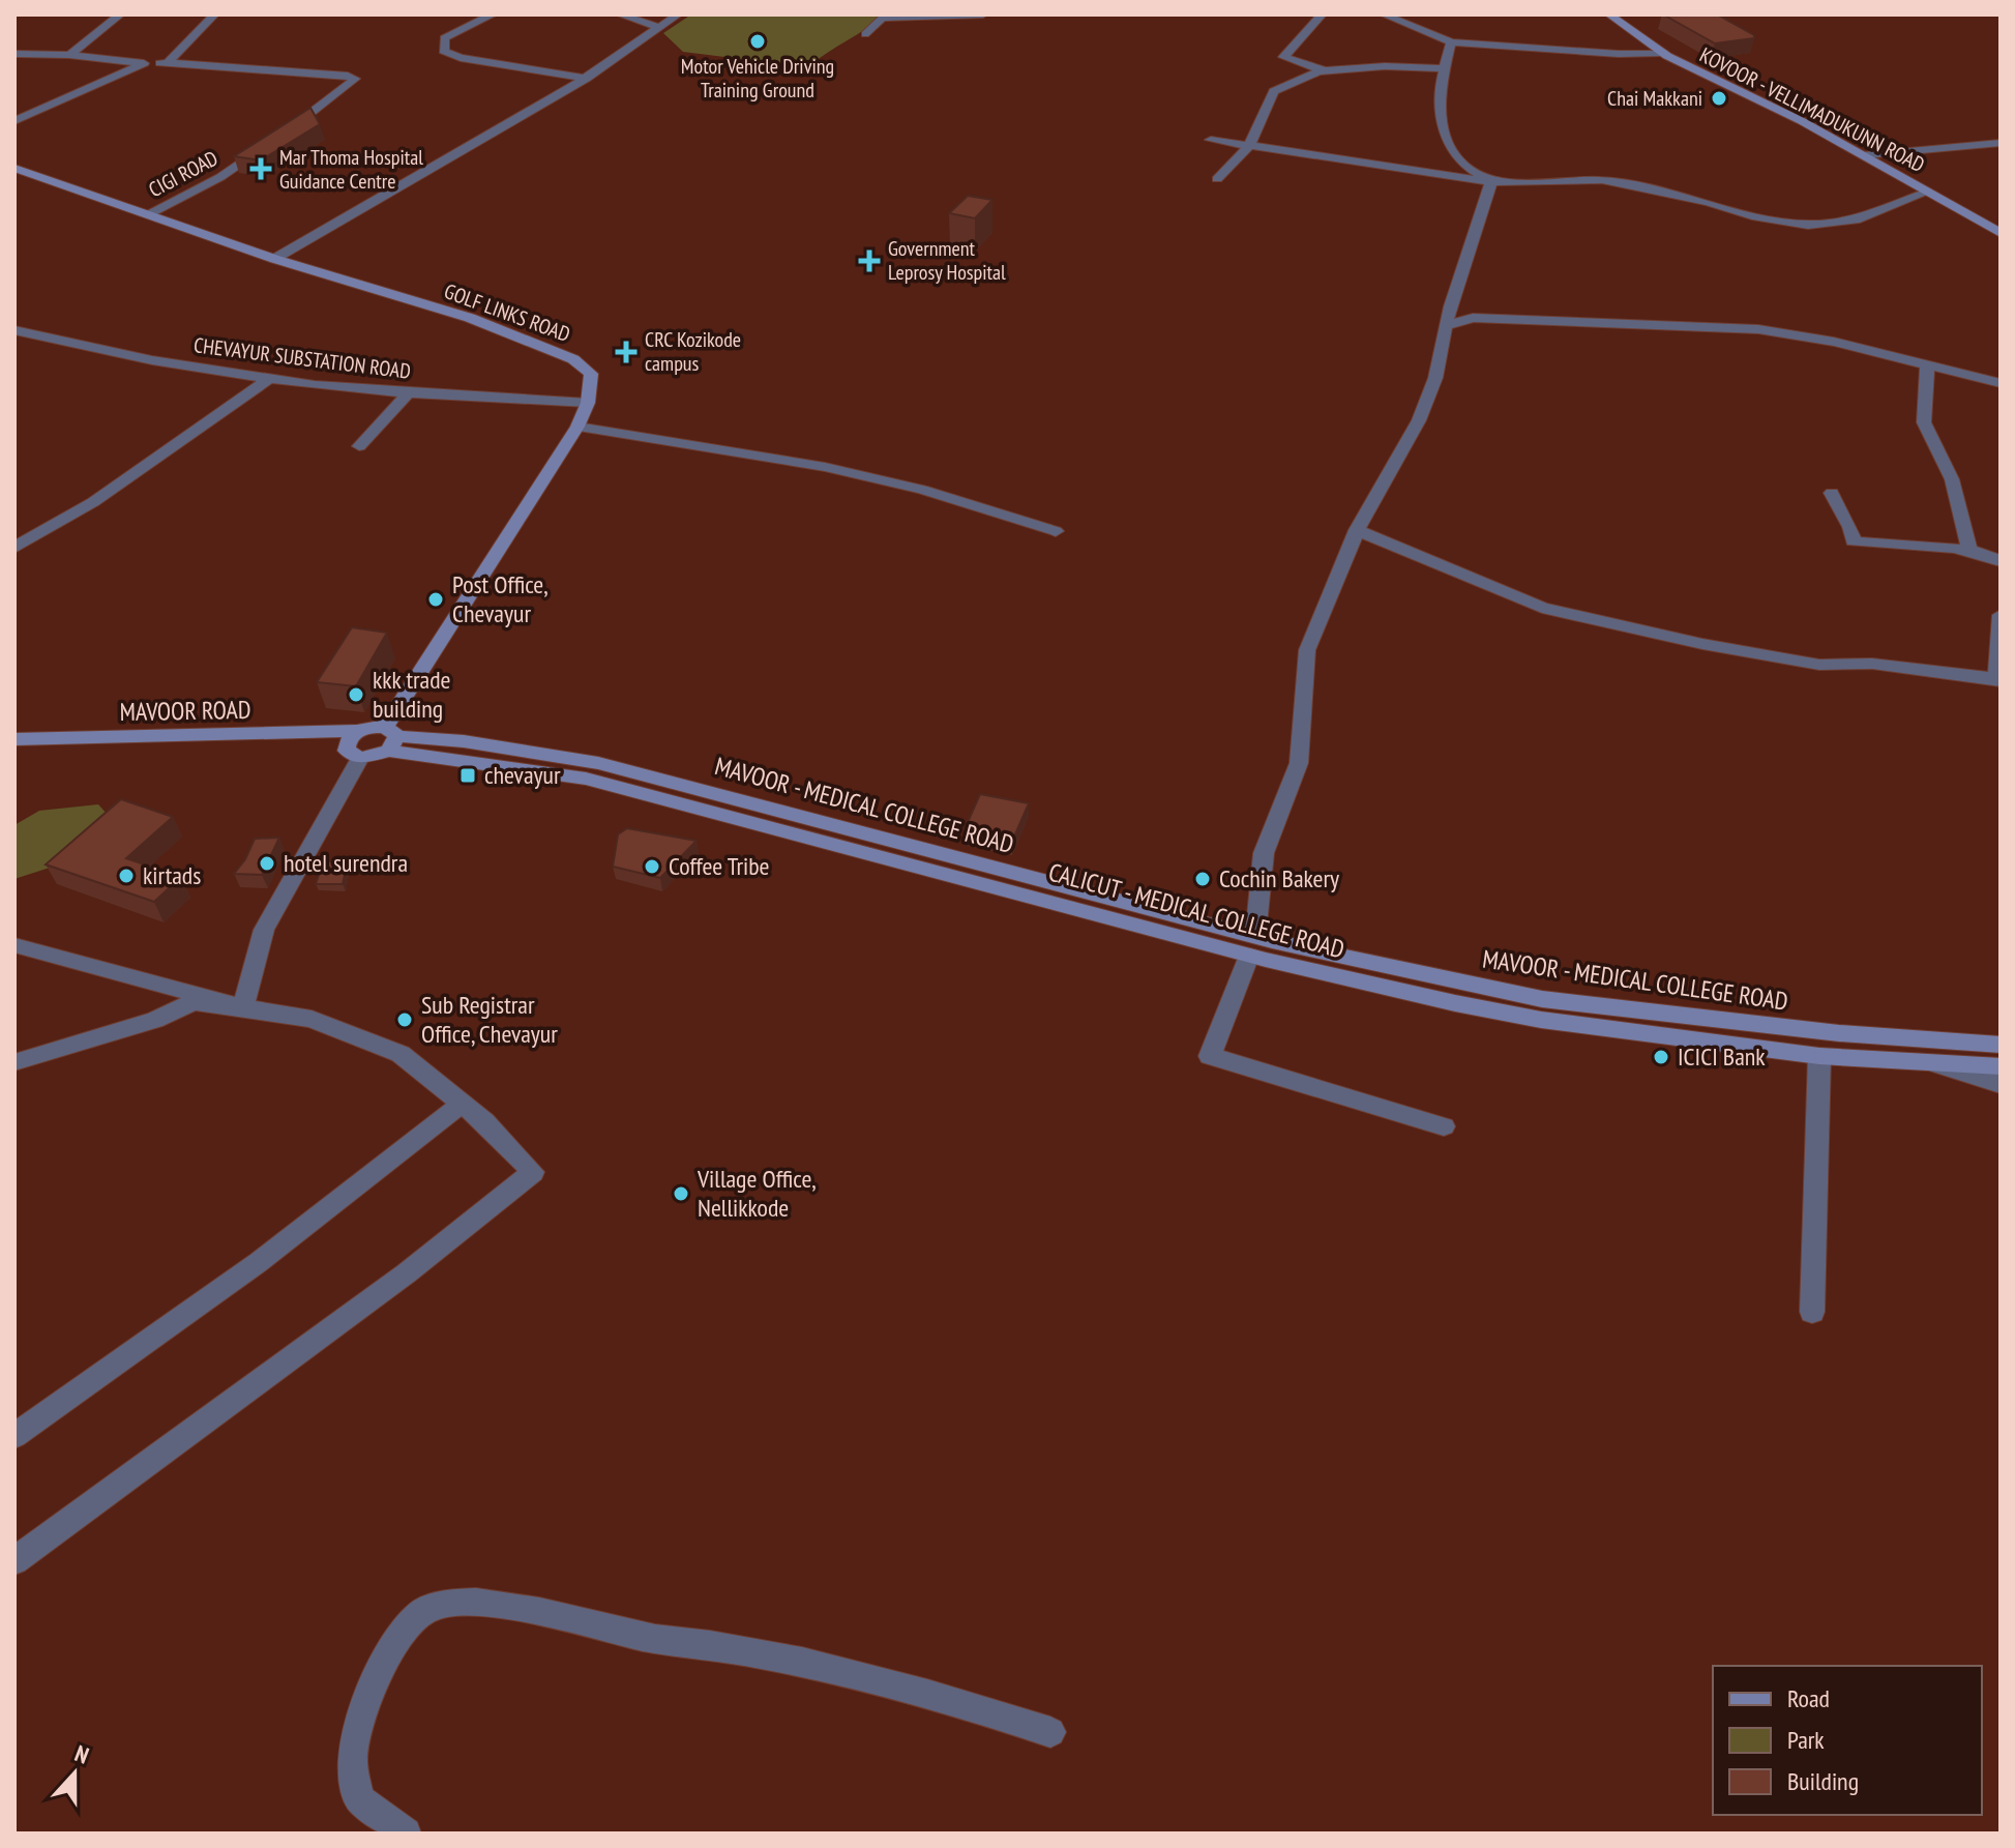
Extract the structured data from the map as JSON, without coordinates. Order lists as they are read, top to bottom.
{
  "streets": {
    "main road": [
      "KOVOOR - VELLIMADUKUNN ROAD",
      "GOLF LINKS ROAD",
      "MAVOOR ROAD",
      "MAVOOR - MEDICAL COLLEGE ROAD",
      "CALICUT - MEDICAL COLLEGE ROAD"
    ],
    "street": ["CIGI ROAD", "CHEVAYUR SUBSTATION ROAD"]
  },
  "crossings": [
    ["CIGI ROAD", "GOLF LINKS ROAD"],
    ["GOLF LINKS ROAD", "CHEVAYUR SUBSTATION ROAD"],
    ["MAVOOR - MEDICAL COLLEGE ROAD", "CALICUT - MEDICAL COLLEGE ROAD"]
  ],
  "places": {
    "other": [
      "Motor Vehicle Driving Training Ground",
      "Chai Makkani",
      "Post Office, Chevayur",
      "kkk trade building",
      "hotel surendra",
      "Coffee Tribe",
      "kirtads",
      "Cochin Bakery",
      "Sub Registrar Office, Chevayur",
      "ICICI Bank",
      "Village Office, Nellikkode"
    ],
    "health": ["Mar Thoma Hospital Guidance Centre", "Government Leprosy Hospital", "CRC Kozikode campus"],
    "transit": ["chevayur"]
  },
  "legend": ["Road", "Park", "Building"],
  "north": "top"
}
